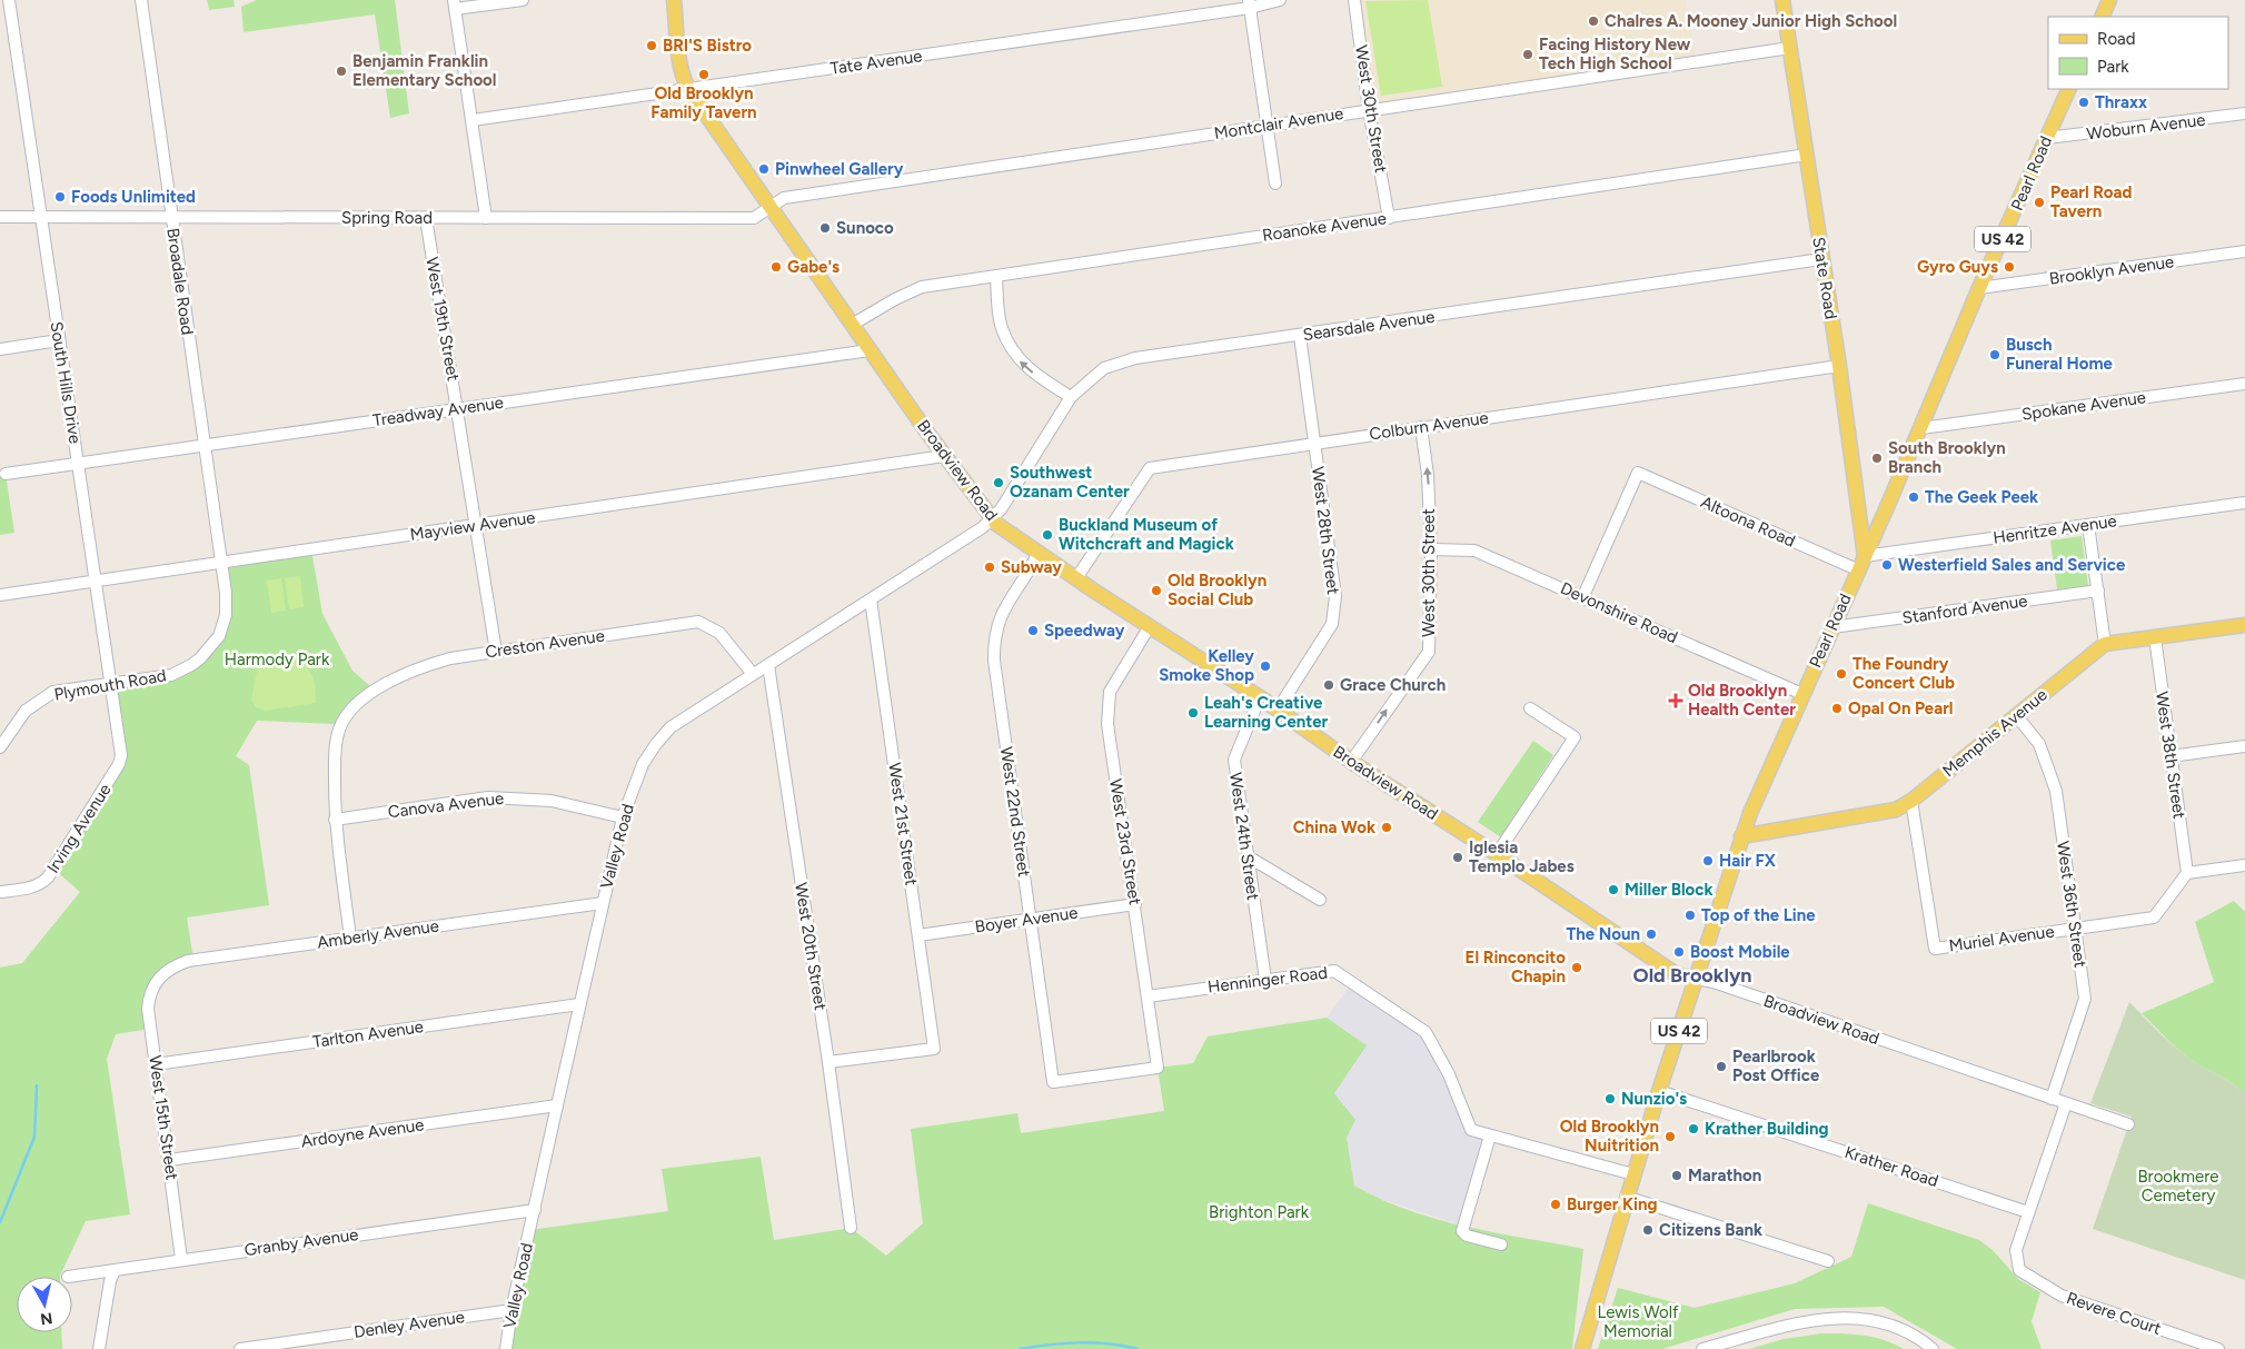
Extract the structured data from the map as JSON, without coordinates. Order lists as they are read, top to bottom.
{
  "streets": {
    "main road": [
      "Pearl Road",
      "US 42",
      "State Road",
      "Broadview Road",
      "Memphis Avenue"
    ],
    "street": [
      "Tate Avenue",
      "West 30th Street",
      "Montclair Avenue",
      "Woburn Avenue",
      "Spring Road",
      "Roanoke Avenue",
      "Brooklyn Avenue",
      "Broadale Road",
      "West 19th Street",
      "Searsdale Avenue",
      "South Hills Drive",
      "Spokane Avenue",
      "Treadway Avenue",
      "Colburn Avenue",
      "Altoona Road",
      "Mayview Avenue",
      "Henritze Avenue",
      "West 28th Street",
      "Stanford Avenue",
      "Devonshire Road",
      "Creston Avenue",
      "Plymouth Road",
      "West 38th Street",
      "Canova Avenue",
      "West 22nd Street",
      "West 21st Street",
      "Irving Avenue",
      "West 24th Street",
      "West 23rd Street",
      "Valley Road",
      "West 36th Street",
      "Boyer Avenue",
      "Amberly Avenue",
      "Muriel Avenue",
      "West 20th Street",
      "Henninger Road",
      "Tarlton Avenue",
      "West 15th Street",
      "Ardoyne Avenue",
      "Krather Road",
      "Granby Avenue",
      "Revere Court",
      "Denley Avenue"
    ]
  },
  "crossings": [
    ["Tate Avenue", "Broadview Road"],
    ["West 30th Street", "Montclair Avenue"],
    ["West 30th Street", "Roanoke Avenue"],
    ["West 30th Street", "Colburn Avenue"],
    ["West 30th Street", "Broadview Road"],
    ["West 30th Street", "Devonshire Road"],
    ["Montclair Avenue", "Spring Road"],
    ["Montclair Avenue", "State Road"],
    ["Montclair Avenue", "Broadview Road"],
    ["Woburn Avenue", "Pearl Road"],
    ["Pearl Road", "Brooklyn Avenue"],
    ["Pearl Road", "State Road"],
    ["Pearl Road", "Spokane Avenue"],
    ["Pearl Road", "Broadview Road"],
    ["Pearl Road", "Altoona Road"],
    ["Pearl Road", "Henritze Avenue"],
    ["Pearl Road", "Stanford Avenue"],
    ["Pearl Road", "Devonshire Road"],
    ["Pearl Road", "Memphis Avenue"],
    ["Pearl Road", "Henninger Road"],
    ["Pearl Road", "Krather Road"],
    ["Spring Road", "Broadale Road"],
    ["Spring Road", "West 19th Street"],
    ["Spring Road", "South Hills Drive"],
    ["Spring Road", "Broadview Road"],
    ["Roanoke Avenue", "State Road"],
    ["Roanoke Avenue", "Broadview Road"],
    ["State Road", "Searsdale Avenue"],
    ["State Road", "Colburn Avenue"],
    ["State Road", "Henritze Avenue"],
    ["Broadale Road", "Treadway Avenue"],
    ["Broadale Road", "Mayview Avenue"],
    ["Broadale Road", "Plymouth Road"],
    ["West 19th Street", "Treadway Avenue"],
    ["West 19th Street", "Mayview Avenue"],
    ["West 19th Street", "Creston Avenue"],
    ["Searsdale Avenue", "Broadview Road"],
    ["Searsdale Avenue", "West 28th Street"],
    ["Searsdale Avenue", "Valley Road"],
    ["South Hills Drive", "Treadway Avenue"],
    ["South Hills Drive", "Mayview Avenue"],
    ["South Hills Drive", "Plymouth Road"],
    ["South Hills Drive", "Irving Avenue"],
    ["Treadway Avenue", "Broadview Road"],
    ["Colburn Avenue", "Broadview Road"],
    ["Colburn Avenue", "West 28th Street"],
    ["Broadview Road", "Mayview Avenue"],
    ["Broadview Road", "West 28th Street"],
    ["Broadview Road", "West 22nd Street"],
    ["Broadview Road", "West 24th Street"],
    ["Broadview Road", "West 23rd Street"],
    ["Broadview Road", "Valley Road"],
    ["Broadview Road", "West 36th Street"],
    ["Altoona Road", "Devonshire Road"],
    ["Mayview Avenue", "Plymouth Road"],
    ["Creston Avenue", "Canova Avenue"],
    ["Creston Avenue", "Valley Road"],
    ["Memphis Avenue", "West 36th Street"],
    ["Memphis Avenue", "Muriel Avenue"],
    ["West 38th Street", "Muriel Avenue"],
    ["Canova Avenue", "Valley Road"],
    ["West 22nd Street", "West 23rd Street"],
    ["West 22nd Street", "Boyer Avenue"],
    ["West 21st Street", "Valley Road"],
    ["West 21st Street", "Boyer Avenue"],
    ["West 21st Street", "West 20th Street"],
    ["West 24th Street", "Henninger Road"],
    ["West 23rd Street", "Boyer Avenue"],
    ["West 23rd Street", "Henninger Road"],
    ["Valley Road", "Amberly Avenue"],
    ["Valley Road", "West 20th Street"],
    ["Valley Road", "Tarlton Avenue"],
    ["Valley Road", "Ardoyne Avenue"],
    ["Valley Road", "Granby Avenue"],
    ["Valley Road", "Denley Avenue"],
    ["West 36th Street", "Muriel Avenue"],
    ["Amberly Avenue", "West 15th Street"],
    ["Tarlton Avenue", "West 15th Street"],
    ["West 15th Street", "Ardoyne Avenue"],
    ["West 15th Street", "Granby Avenue"],
    ["Krather Road", "Revere Court"]
  ],
  "one_way": ["West 30th Street"],
  "districts": ["Old Brooklyn"],
  "parks": [
    "Harmody Park",
    "Brookmere Cemetery",
    "Brighton Park",
    "Lewis Wolf Memorial"
  ],
  "places": {
    "other": [
      "Chalres A. Mooney Junior High School",
      "BRI'S Bistro",
      "Facing History New Tech High School",
      "Benjamin Franklin Elementary School",
      "Old Brooklyn Family Tavern",
      "Thraxx",
      "Pinwheel Gallery",
      "Foods Unlimited",
      "Pearl Road Tavern",
      "Sunoco",
      "Gabe's",
      "Gyro Guys",
      "Busch Funeral Home",
      "South Brooklyn Branch",
      "Southwest Ozanam Center",
      "The Geek Peek",
      "Buckland Museum of Witchcraft and Magick",
      "Westerfield Sales and Service",
      "Subway",
      "Old Brooklyn Social Club",
      "Speedway",
      "Kelley Smoke Shop",
      "The Foundry Concert Club",
      "Grace Church",
      "Opal On Pearl",
      "Leah's Creative Learning Center",
      "China Wok",
      "Iglesia Templo Jabes",
      "Hair FX",
      "Miller Block",
      "Top of the Line",
      "The Noun",
      "Boost Mobile",
      "El Rinconcito Chapin",
      "Pearlbrook Post Office",
      "Nunzio's",
      "Krather Building",
      "Old Brooklyn Nuitrition",
      "Marathon",
      "Burger King",
      "Citizens Bank"
    ],
    "health": ["Old Brooklyn Health Center"]
  },
  "legend": ["Road", "Park"],
  "north": "bottom"
}
